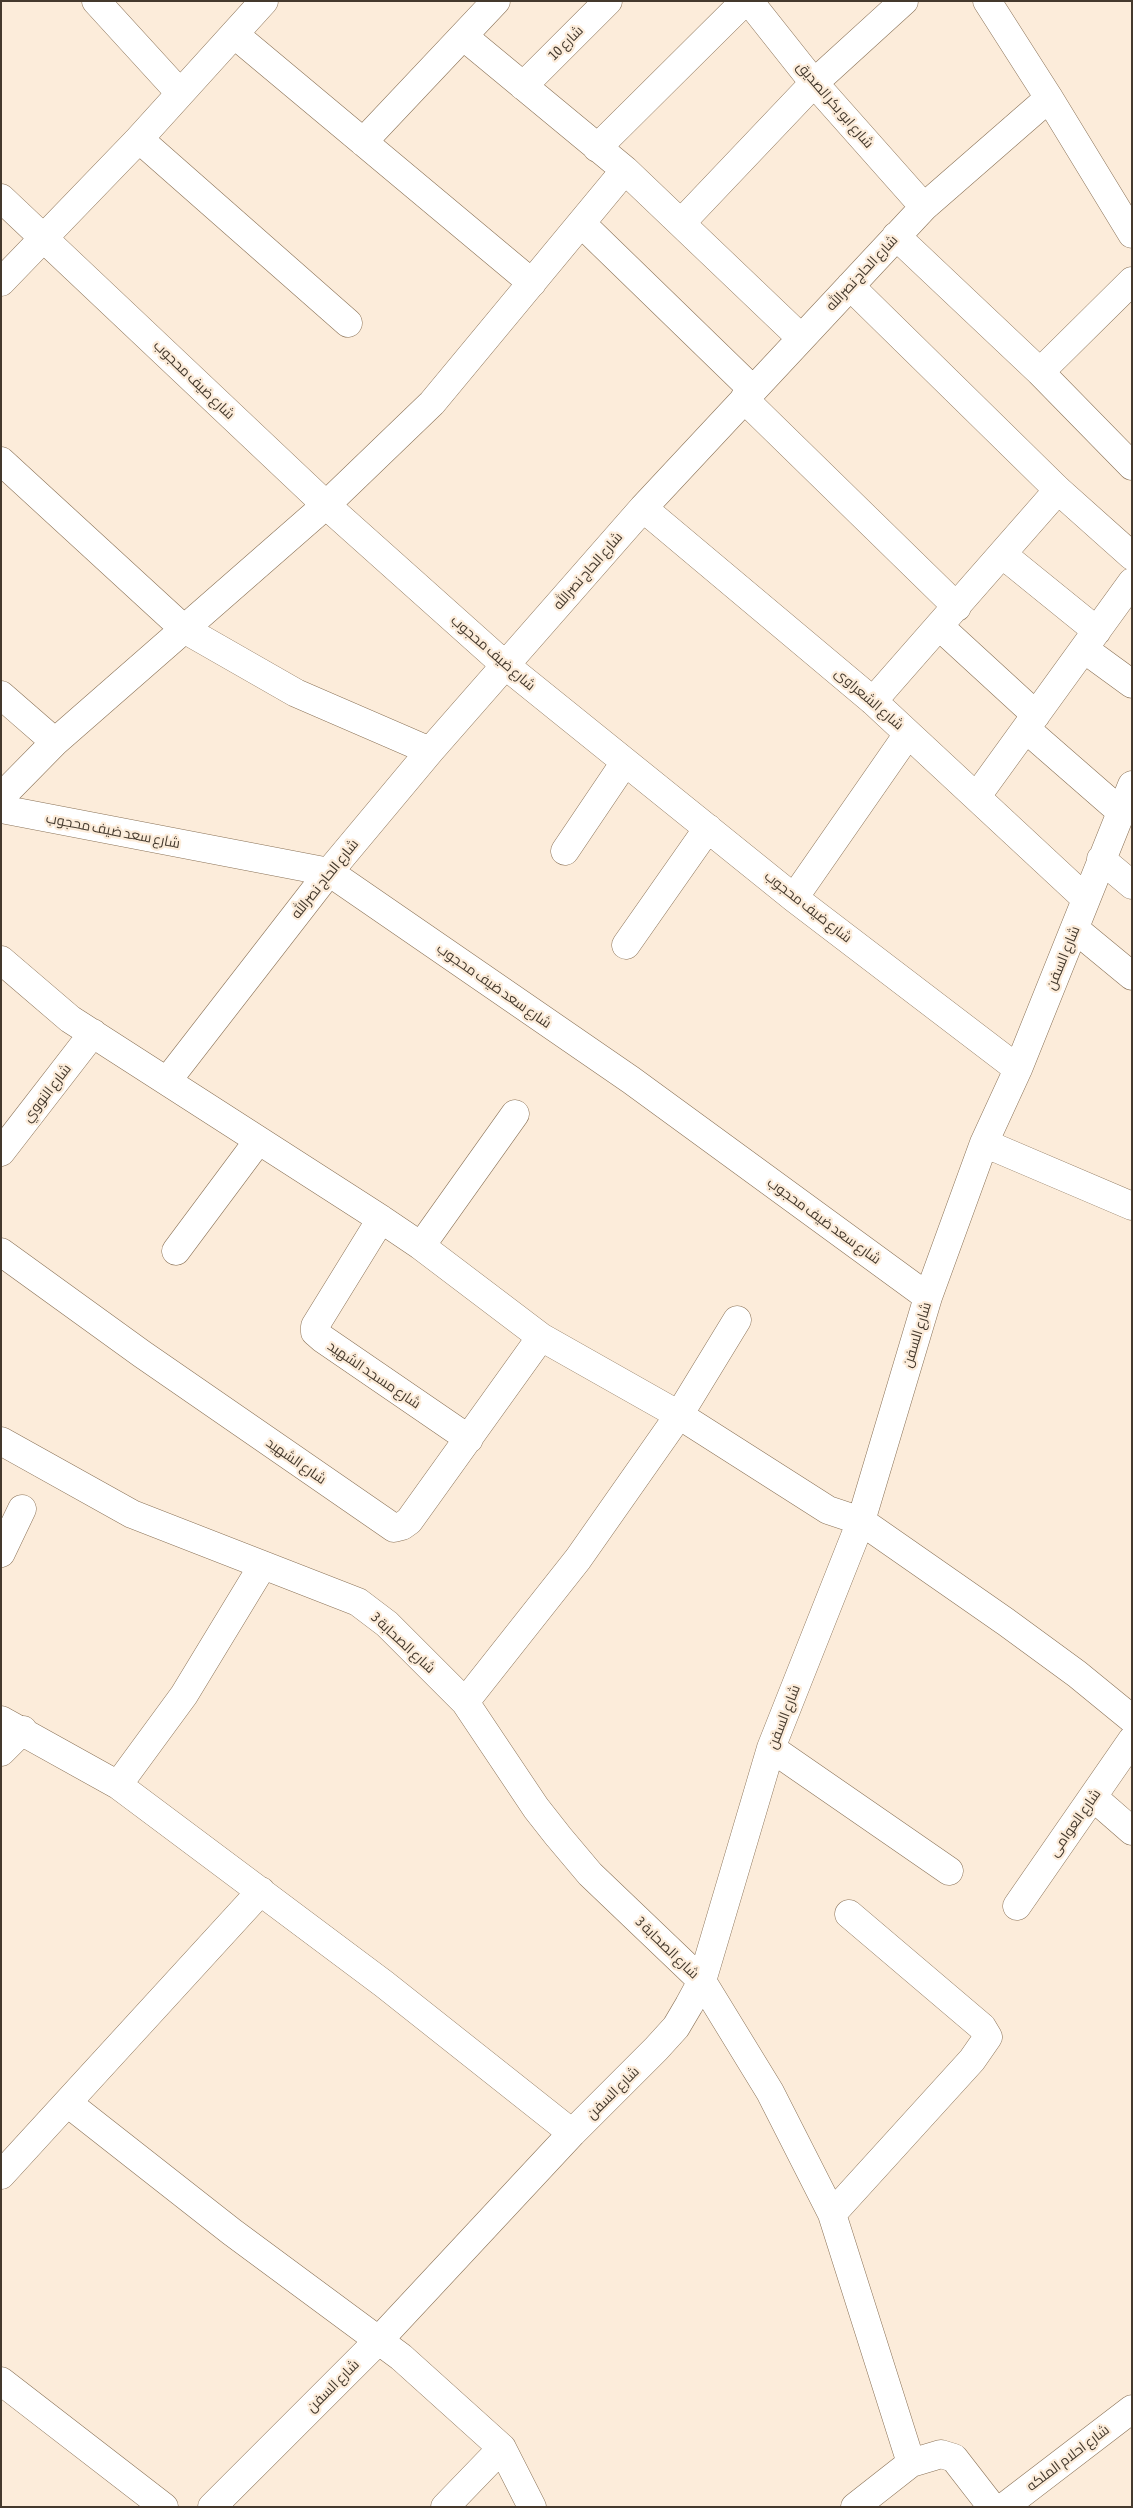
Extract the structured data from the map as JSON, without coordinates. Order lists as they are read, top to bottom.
{
  "streets": {
    "street": [
      "شارع 10",
      "شارع ابو بكر الصديق",
      "شارع الحاج نصرالله",
      "شارع ضيف محجوب",
      "شارع الشعراوى",
      "شارع سعد ضيف محجوب",
      "شارع السفن",
      "شارع النووي",
      "شارع مسجد الشهيد",
      "شارع الشهيد",
      "شارع الصحابة 3",
      "شارع العوامى",
      "شارع احلام الملكه"
    ]
  },
  "crossings": [
    ["شارع ابو بكر الصديق", "شارع الحاج نصرالله"],
    ["شارع الحاج نصرالله", "شارع ضيف محجوب"],
    ["شارع الحاج نصرالله", "شارع الشعراوى"],
    ["شارع الحاج نصرالله", "شارع سعد ضيف محجوب"],
    ["شارع ضيف محجوب", "شارع السفن"],
    ["شارع الشعراوى", "شارع السفن"],
    ["شارع سعد ضيف محجوب", "شارع السفن"],
    ["شارع السفن", "شارع الصحابة 3"],
    ["شارع مسجد الشهيد", "شارع الشهيد"]
  ]
}
